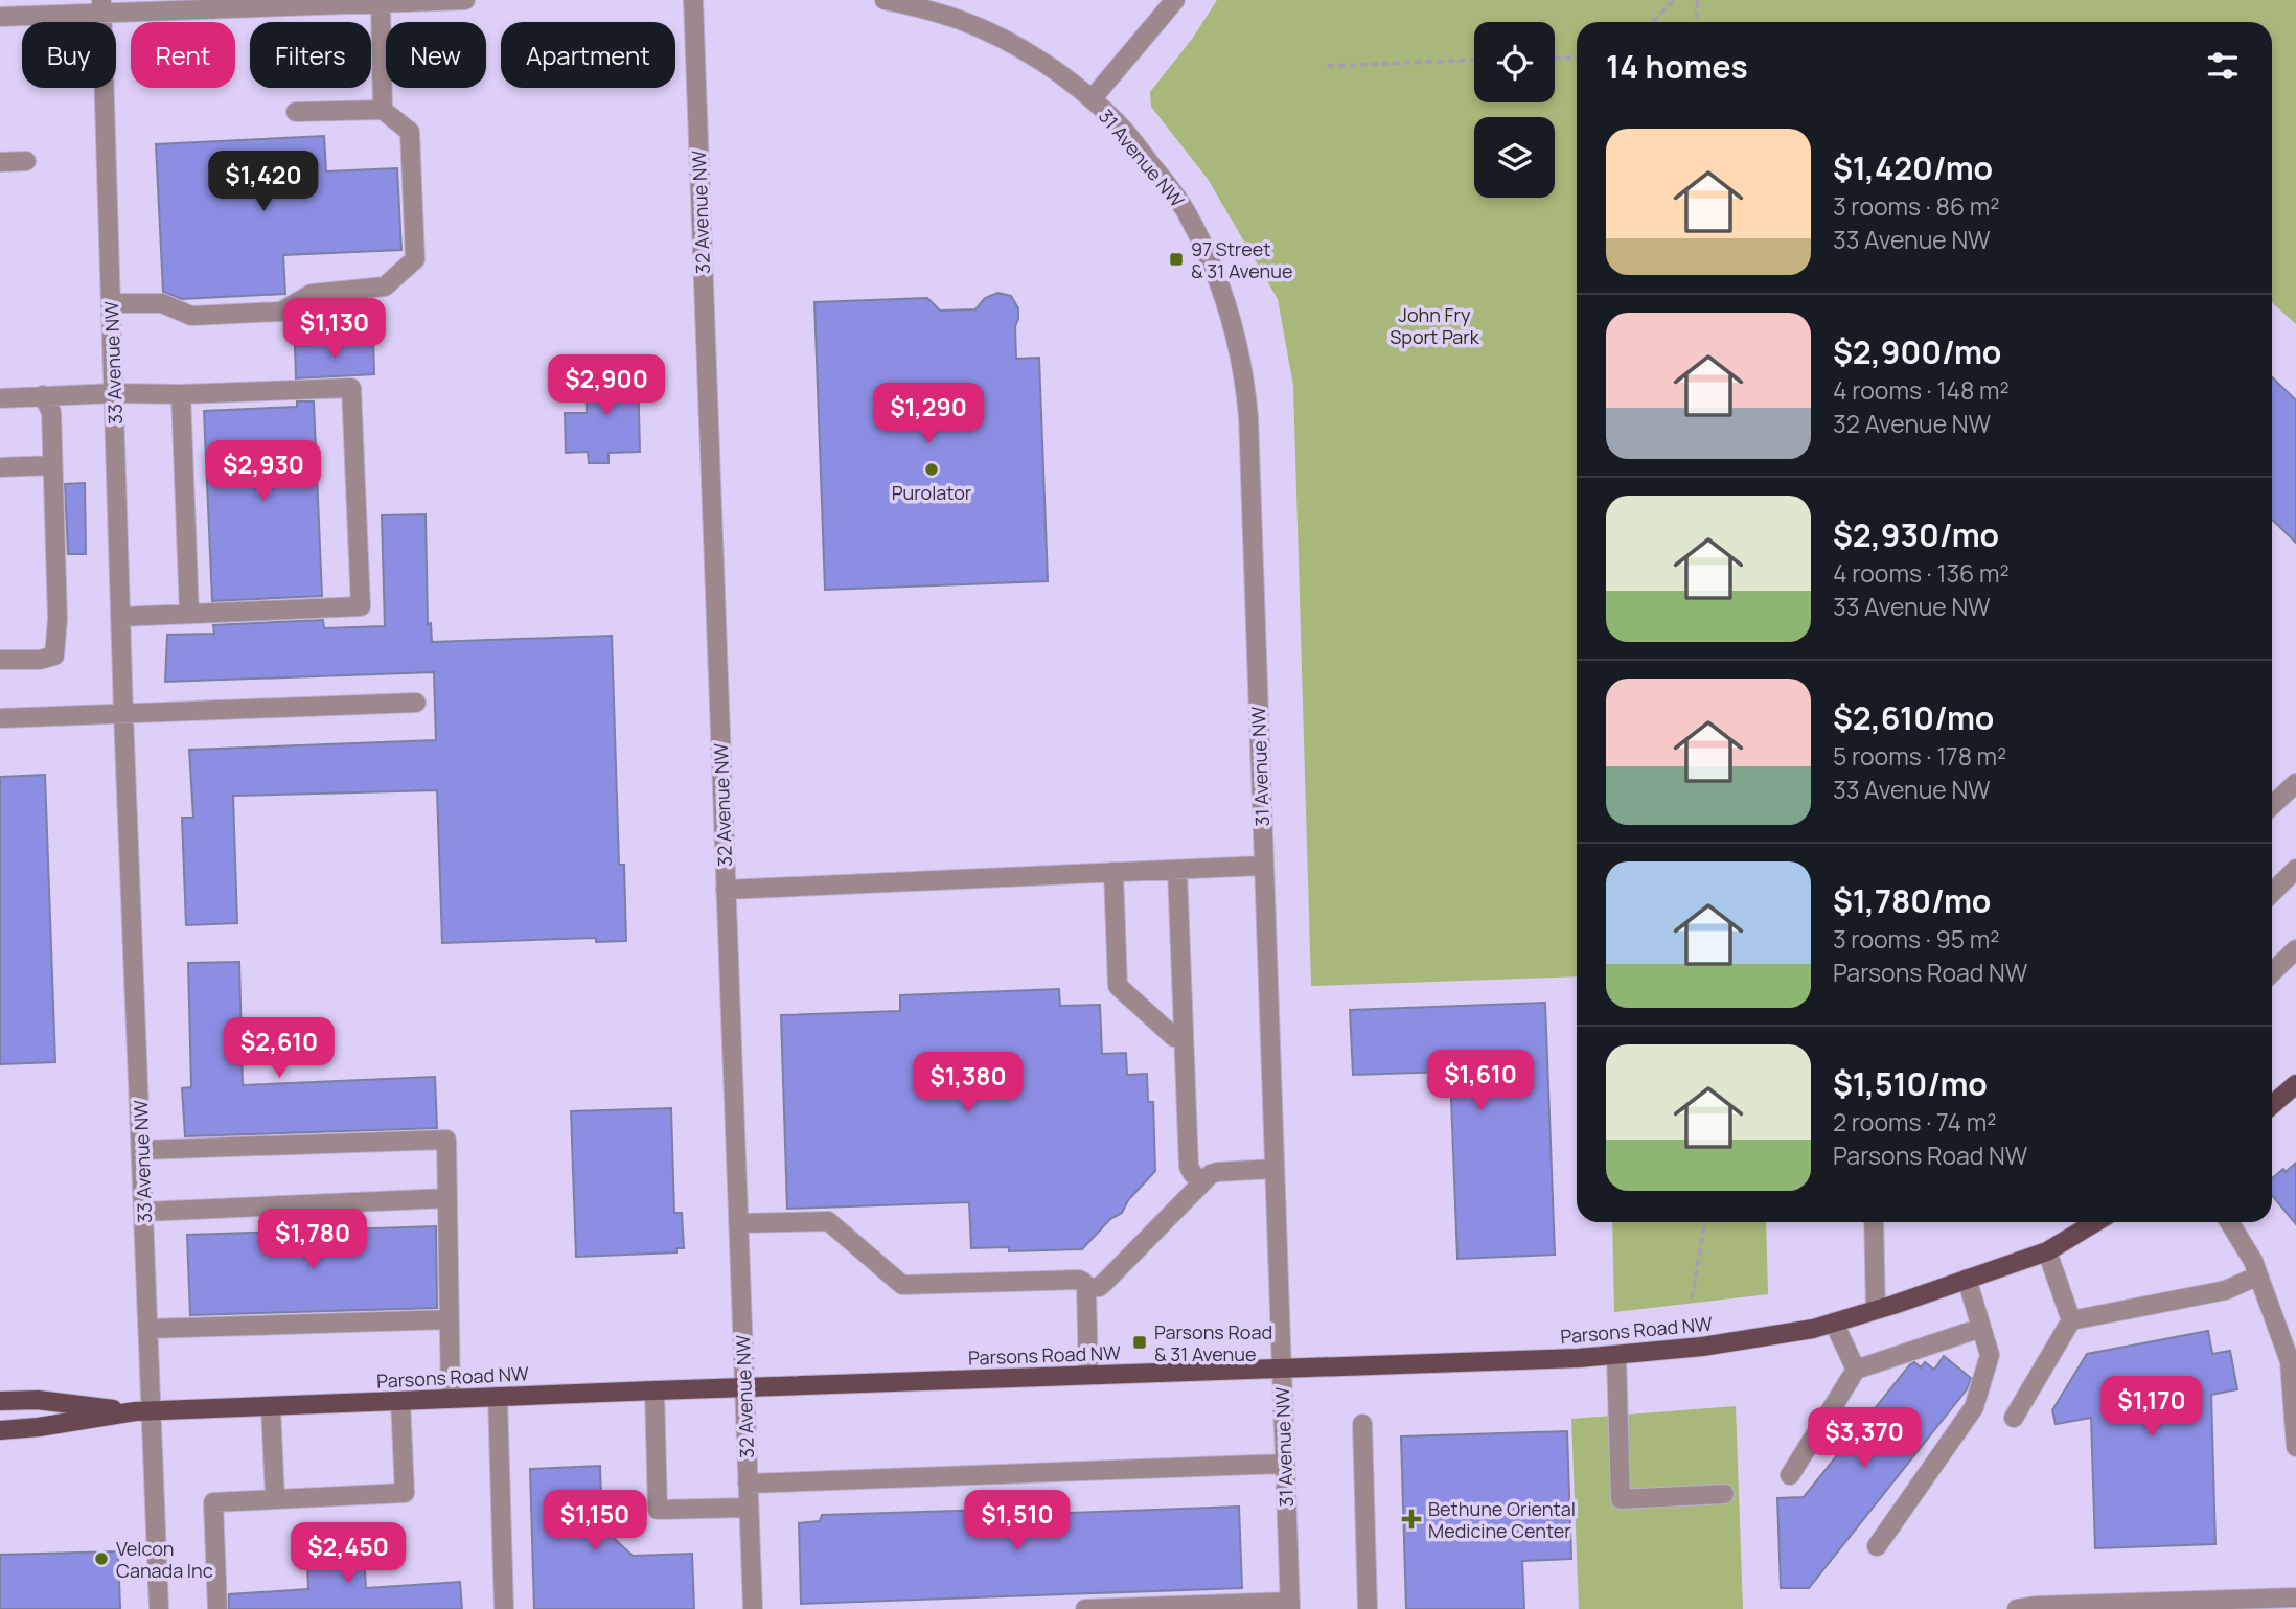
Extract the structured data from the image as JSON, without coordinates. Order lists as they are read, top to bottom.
{
  "streets": {
    "main road": ["Parsons Road NW"],
    "street": ["31 Avenue NW", "32 Avenue NW", "33 Avenue NW"]
  },
  "crossings": [
    ["31 Avenue NW", "Parsons Road NW"],
    ["32 Avenue NW", "Parsons Road NW"],
    ["33 Avenue NW", "Parsons Road NW"]
  ],
  "parks": ["John Fry Sport Park"],
  "places": {
    "transit": ["97 Street & 31 Avenue", "Parsons Road & 31 Avenue"],
    "other": ["Purolator", "Velcon Canada Inc"],
    "health": ["Bethune Oriental Medicine Center"]
  },
  "page": {
    "chip": [
      "Buy",
      "Rent",
      "Filters",
      "New",
      "Apartment"
    ],
    "heading": "14 homes",
    "list": [
      {
        "name": "$1,420/mo",
        "note": "3 rooms · 86 m² · 33 Avenue NW"
      },
      {
        "name": "$2,900/mo",
        "note": "4 rooms · 148 m² · 32 Avenue NW"
      },
      {
        "name": "$2,930/mo",
        "note": "4 rooms · 136 m² · 33 Avenue NW"
      },
      {
        "name": "$2,610/mo",
        "note": "5 rooms · 178 m² · 33 Avenue NW"
      },
      {
        "name": "$1,780/mo",
        "note": "3 rooms · 95 m² · Parsons Road NW"
      },
      {
        "name": "$1,510/mo",
        "note": "2 rooms · 74 m² · Parsons Road NW"
      }
    ],
    "price": [
      "$1,420",
      "$1,130",
      "$2,900",
      "$1,290",
      "$2,930",
      "$2,610",
      "$1,610",
      "$1,380",
      "$1,780",
      "$1,170",
      "$3,370",
      "$1,150",
      "$1,510",
      "$2,450"
    ]
  }
}
